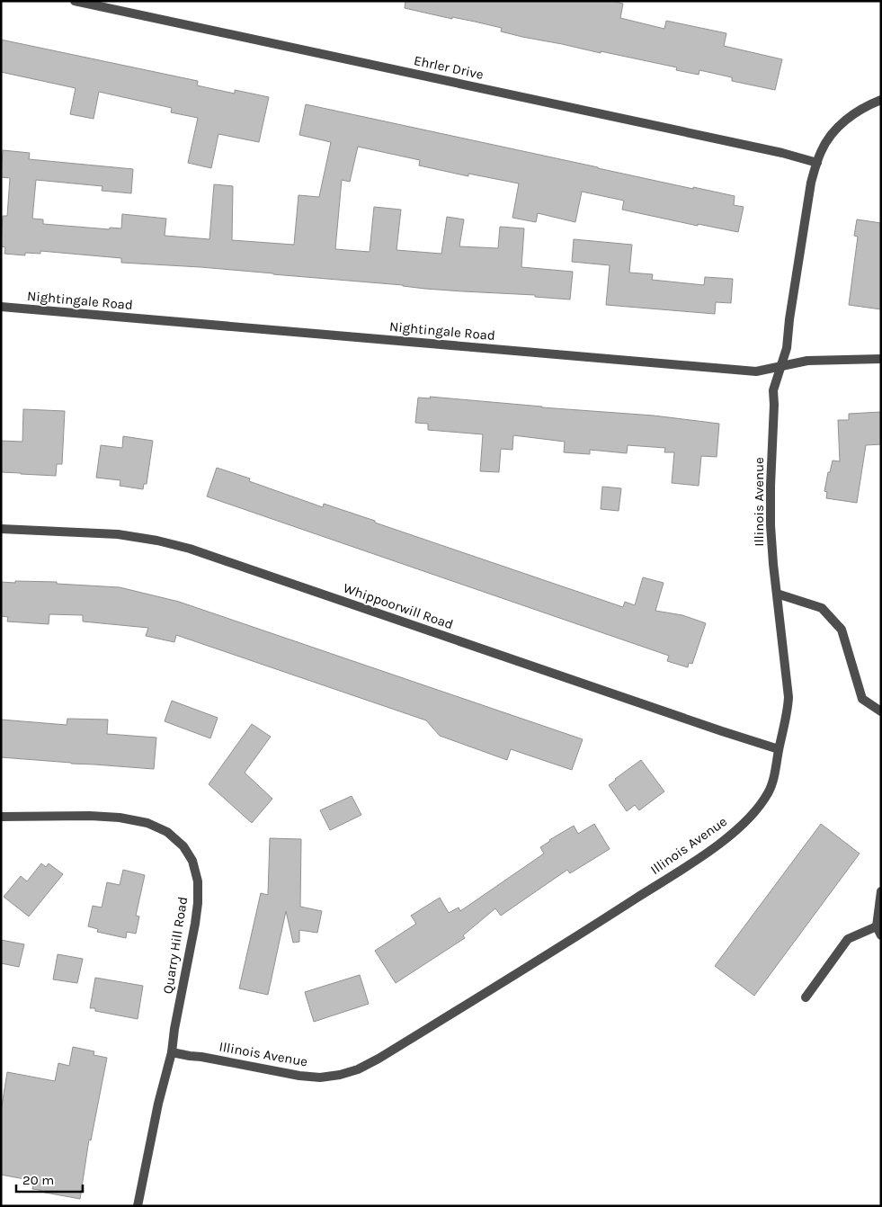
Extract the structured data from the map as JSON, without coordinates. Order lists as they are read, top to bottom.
{
  "streets": {
    "street": [
      "Ehrler Drive",
      "Nightingale Road",
      "Illinois Avenue",
      "Whippoorwill Road",
      "Quarry Hill Road"
    ]
  },
  "crossings": [
    ["Ehrler Drive", "Illinois Avenue"],
    ["Nightingale Road", "Illinois Avenue"],
    ["Illinois Avenue", "Whippoorwill Road"],
    ["Illinois Avenue", "Quarry Hill Road"]
  ],
  "scale_bar": "20 m"
}
